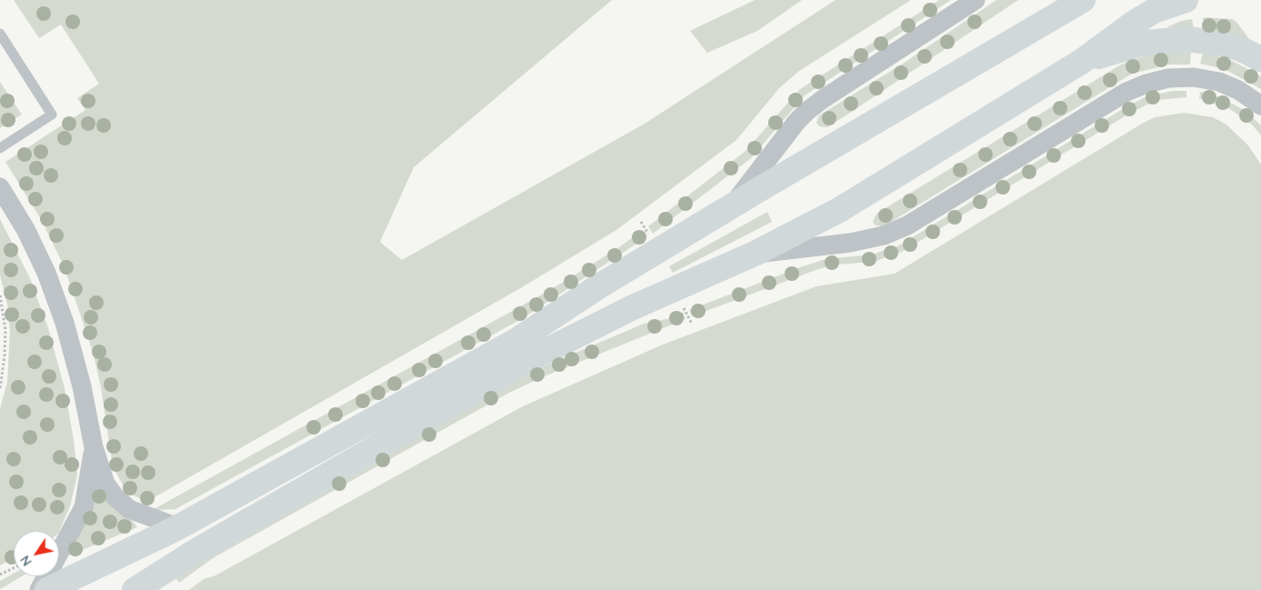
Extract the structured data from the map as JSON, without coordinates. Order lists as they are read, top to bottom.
{
  "north": "bottom left"
}
